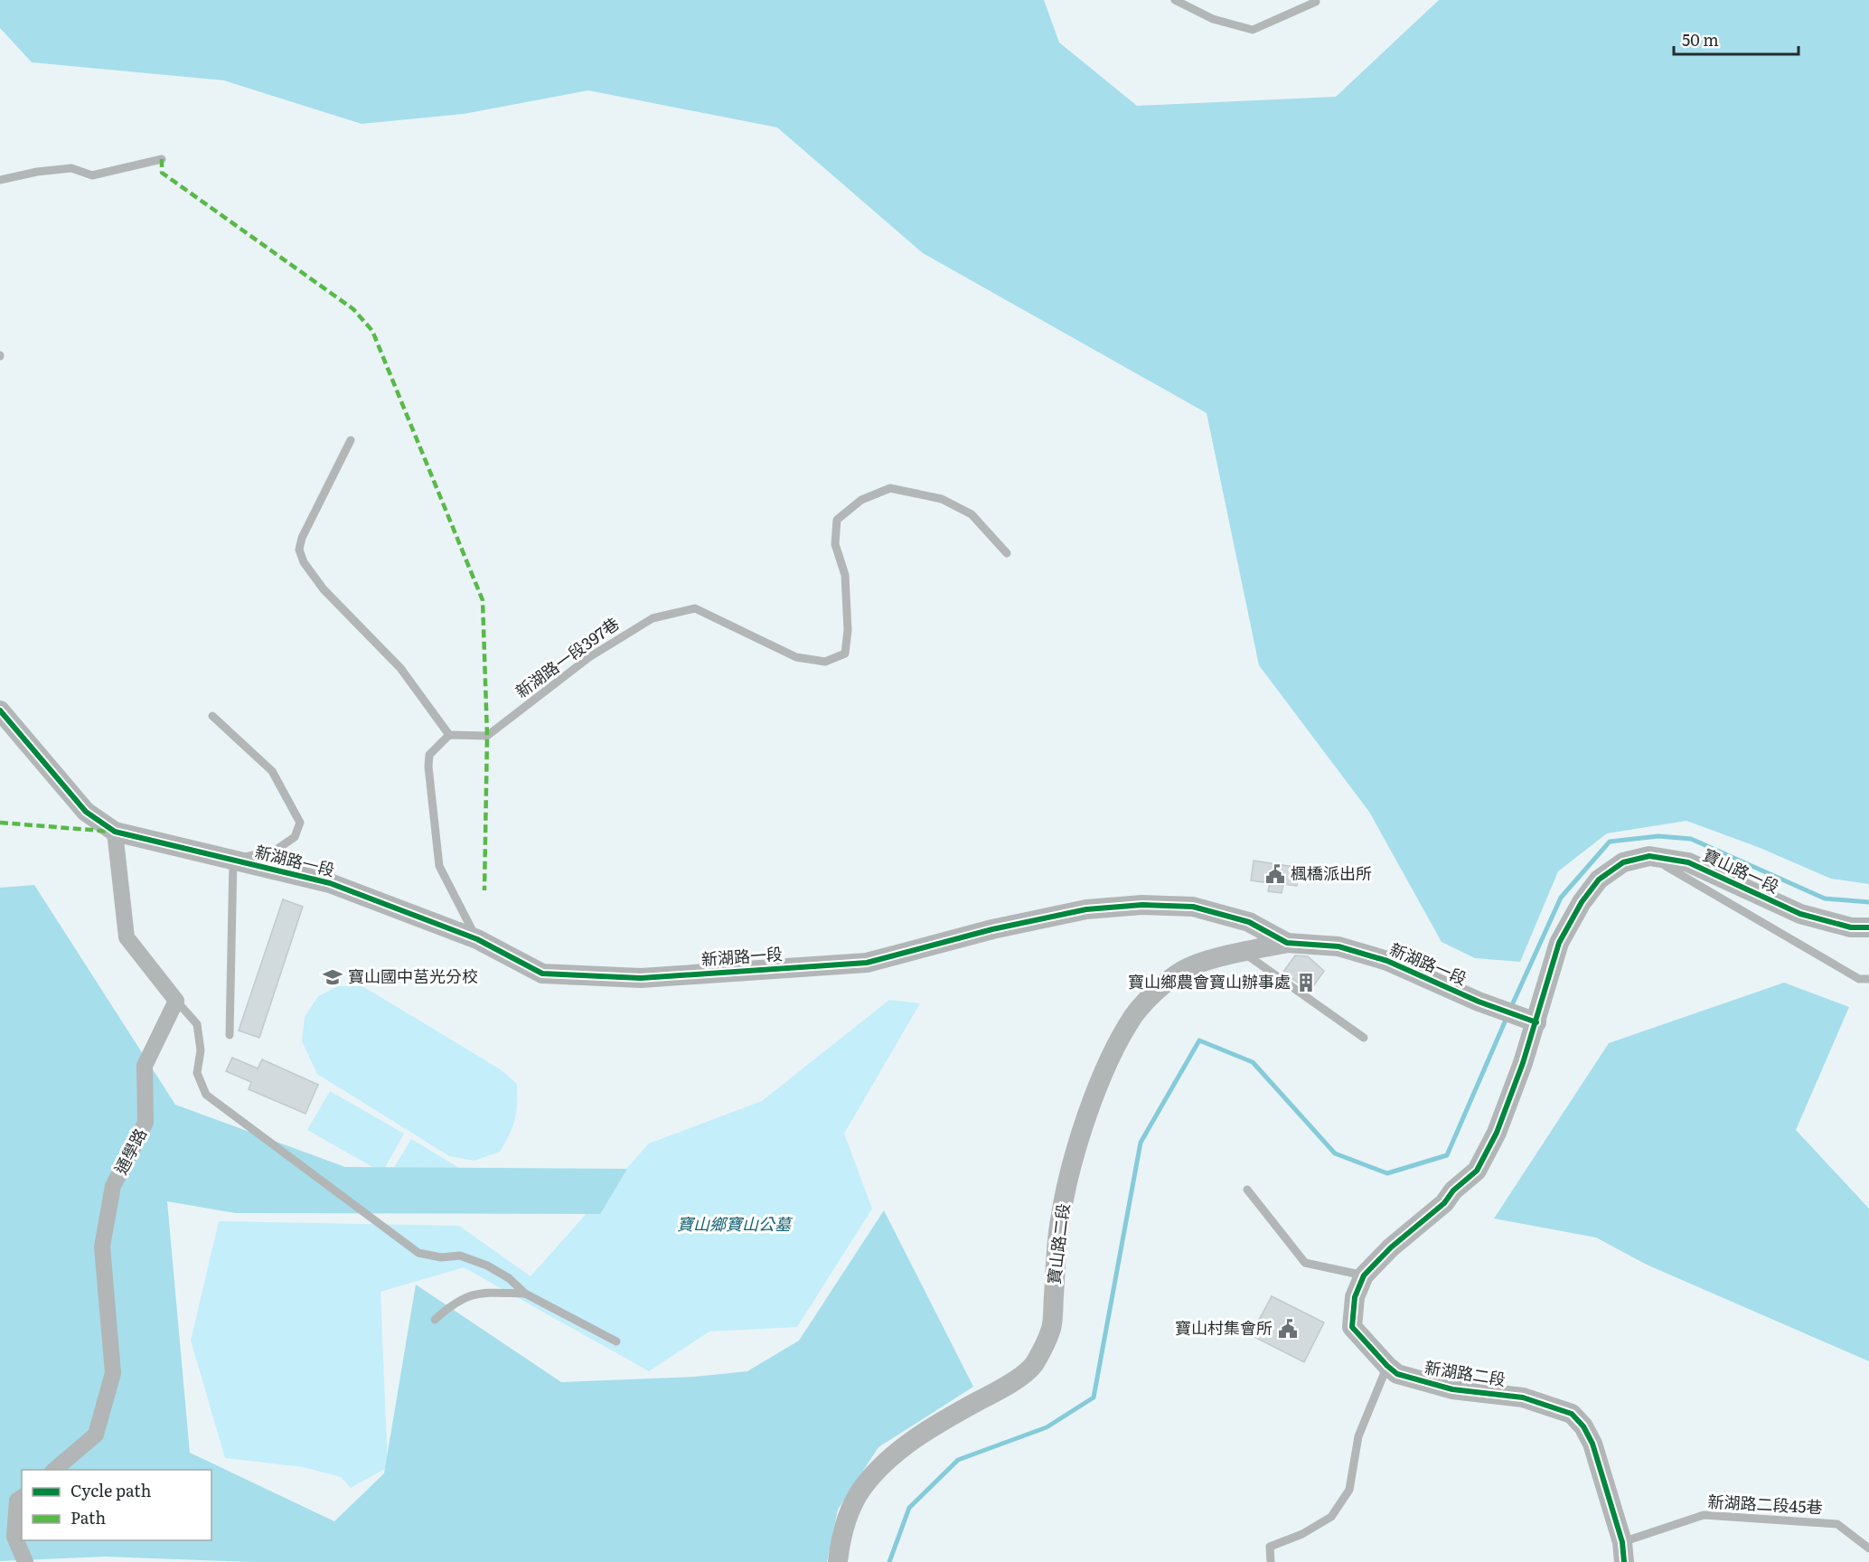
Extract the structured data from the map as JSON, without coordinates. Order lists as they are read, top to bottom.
{
  "streets": {
    "street": [
      "新湖路一段",
      "寶山路一段",
      "通學路",
      "寶山路二段",
      "新湖路二段"
    ],
    "lane": ["新湖路一段397巷", "新湖路二段45巷"]
  },
  "crossings": [
    ["新湖路一段", "寶山路一段"],
    ["新湖路一段", "寶山路二段"],
    ["新湖路一段", "新湖路二段"],
    ["寶山路一段", "新湖路二段"],
    ["新湖路二段", "新湖路二段45巷"]
  ],
  "parks": ["寶山鄉寶山公墓"],
  "places": {
    "public building": ["楓橋派出所", "寶山村集會所"],
    "school or university": ["寶山國中莒光分校"],
    "building": ["寶山鄉農會寶山辦事處"]
  },
  "legend": ["Cycle path", "Path"],
  "scale_bar": "50 m"
}
